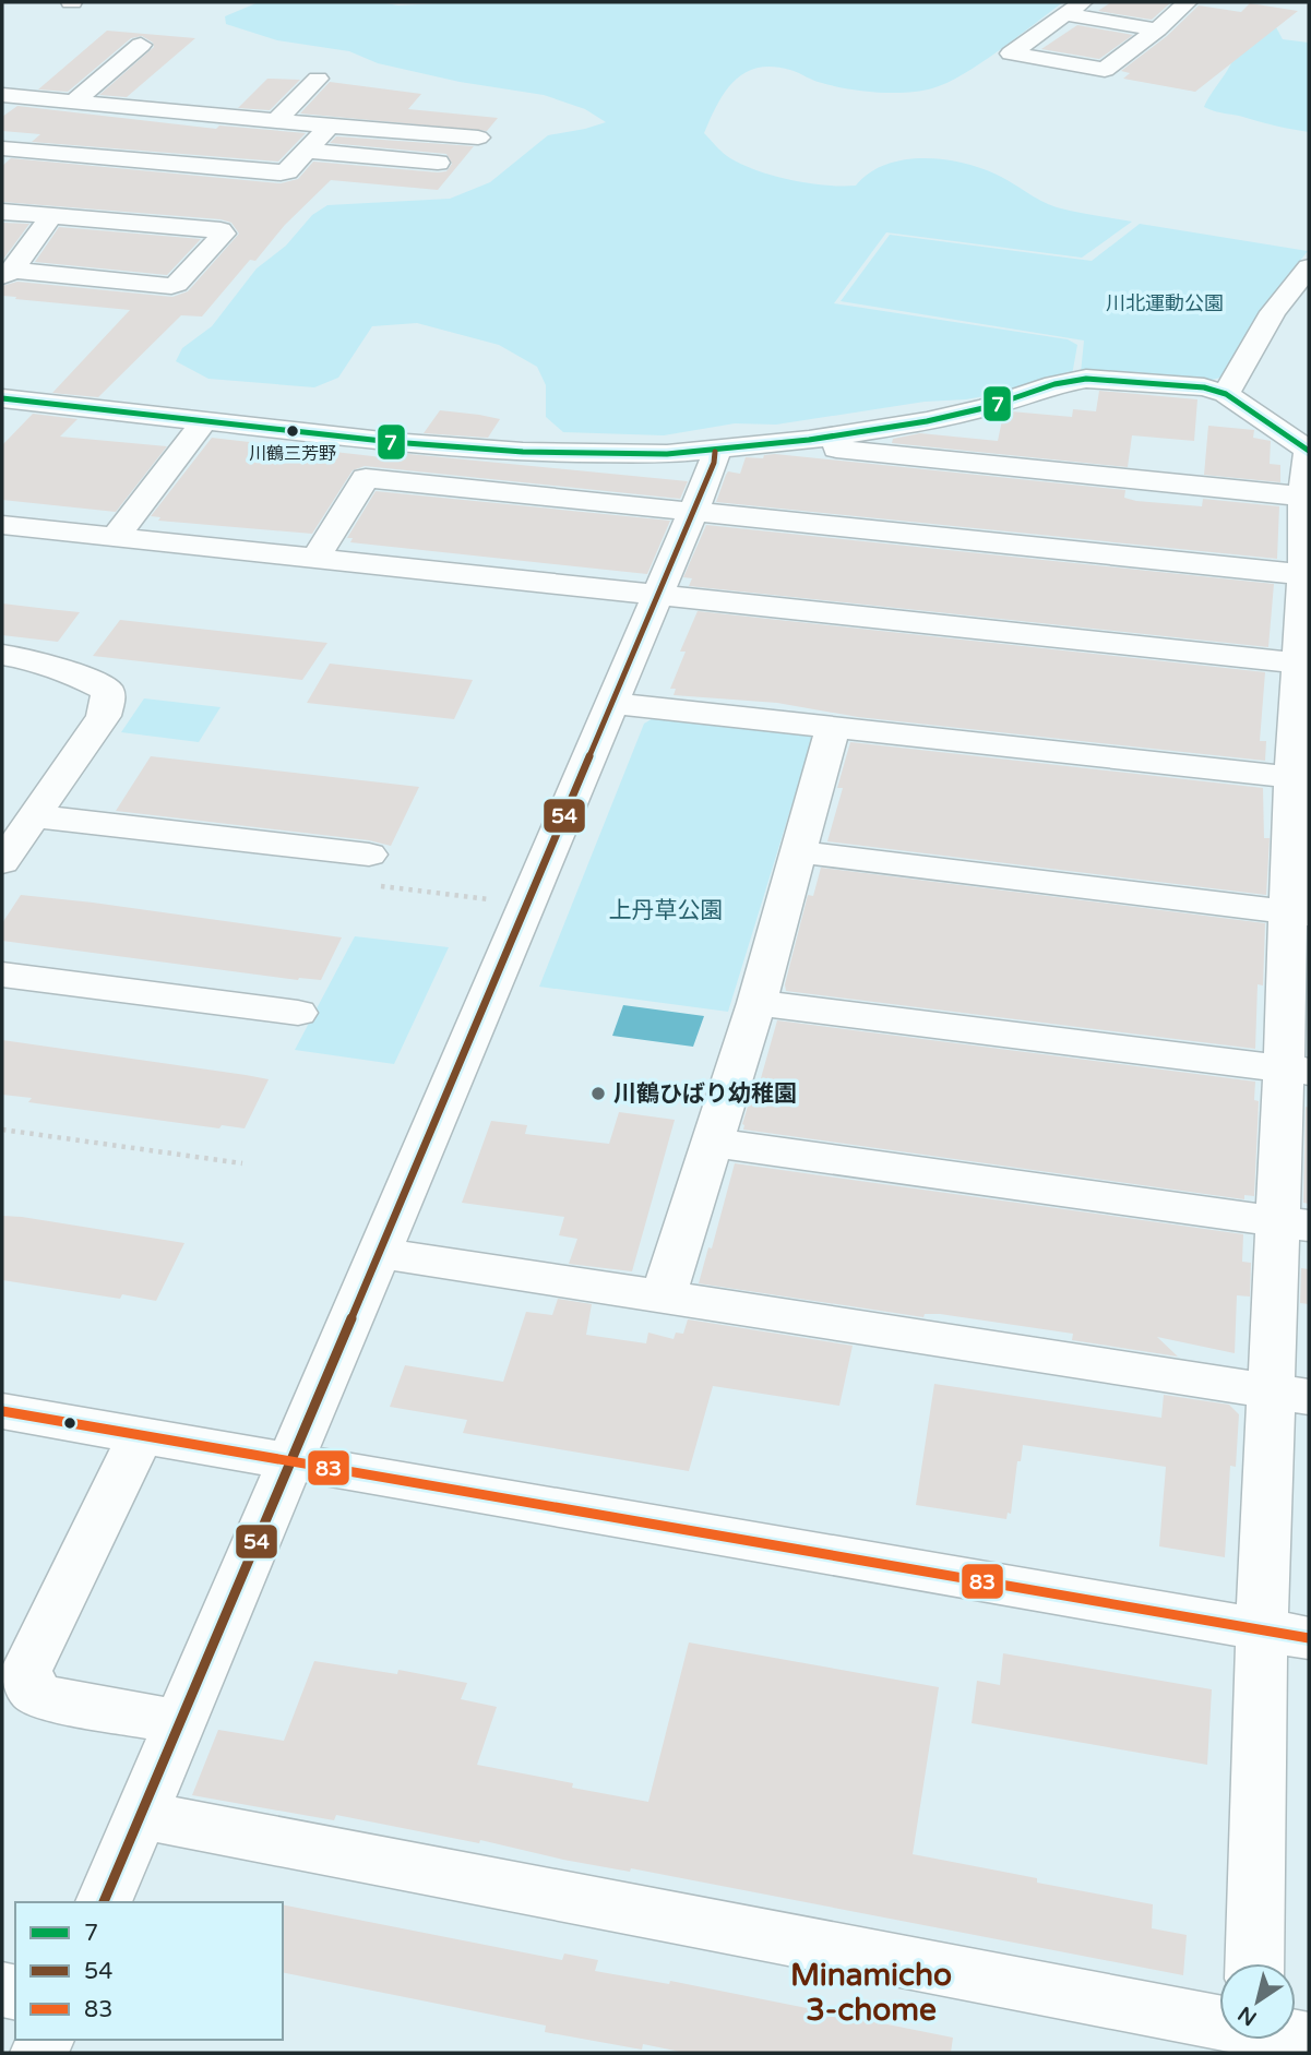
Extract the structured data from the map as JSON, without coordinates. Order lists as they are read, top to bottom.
{
  "districts": ["Minamicho 3-chome"],
  "parks": ["川北運動公園", "上丹草公園"],
  "places": ["川鶴三芳野", "川鶴ひばり幼稚園"],
  "lines": ["transit line 7", "transit line 54", "transit line 83"],
  "legend": ["7", "54", "83"],
  "north": "bottom left"
}
